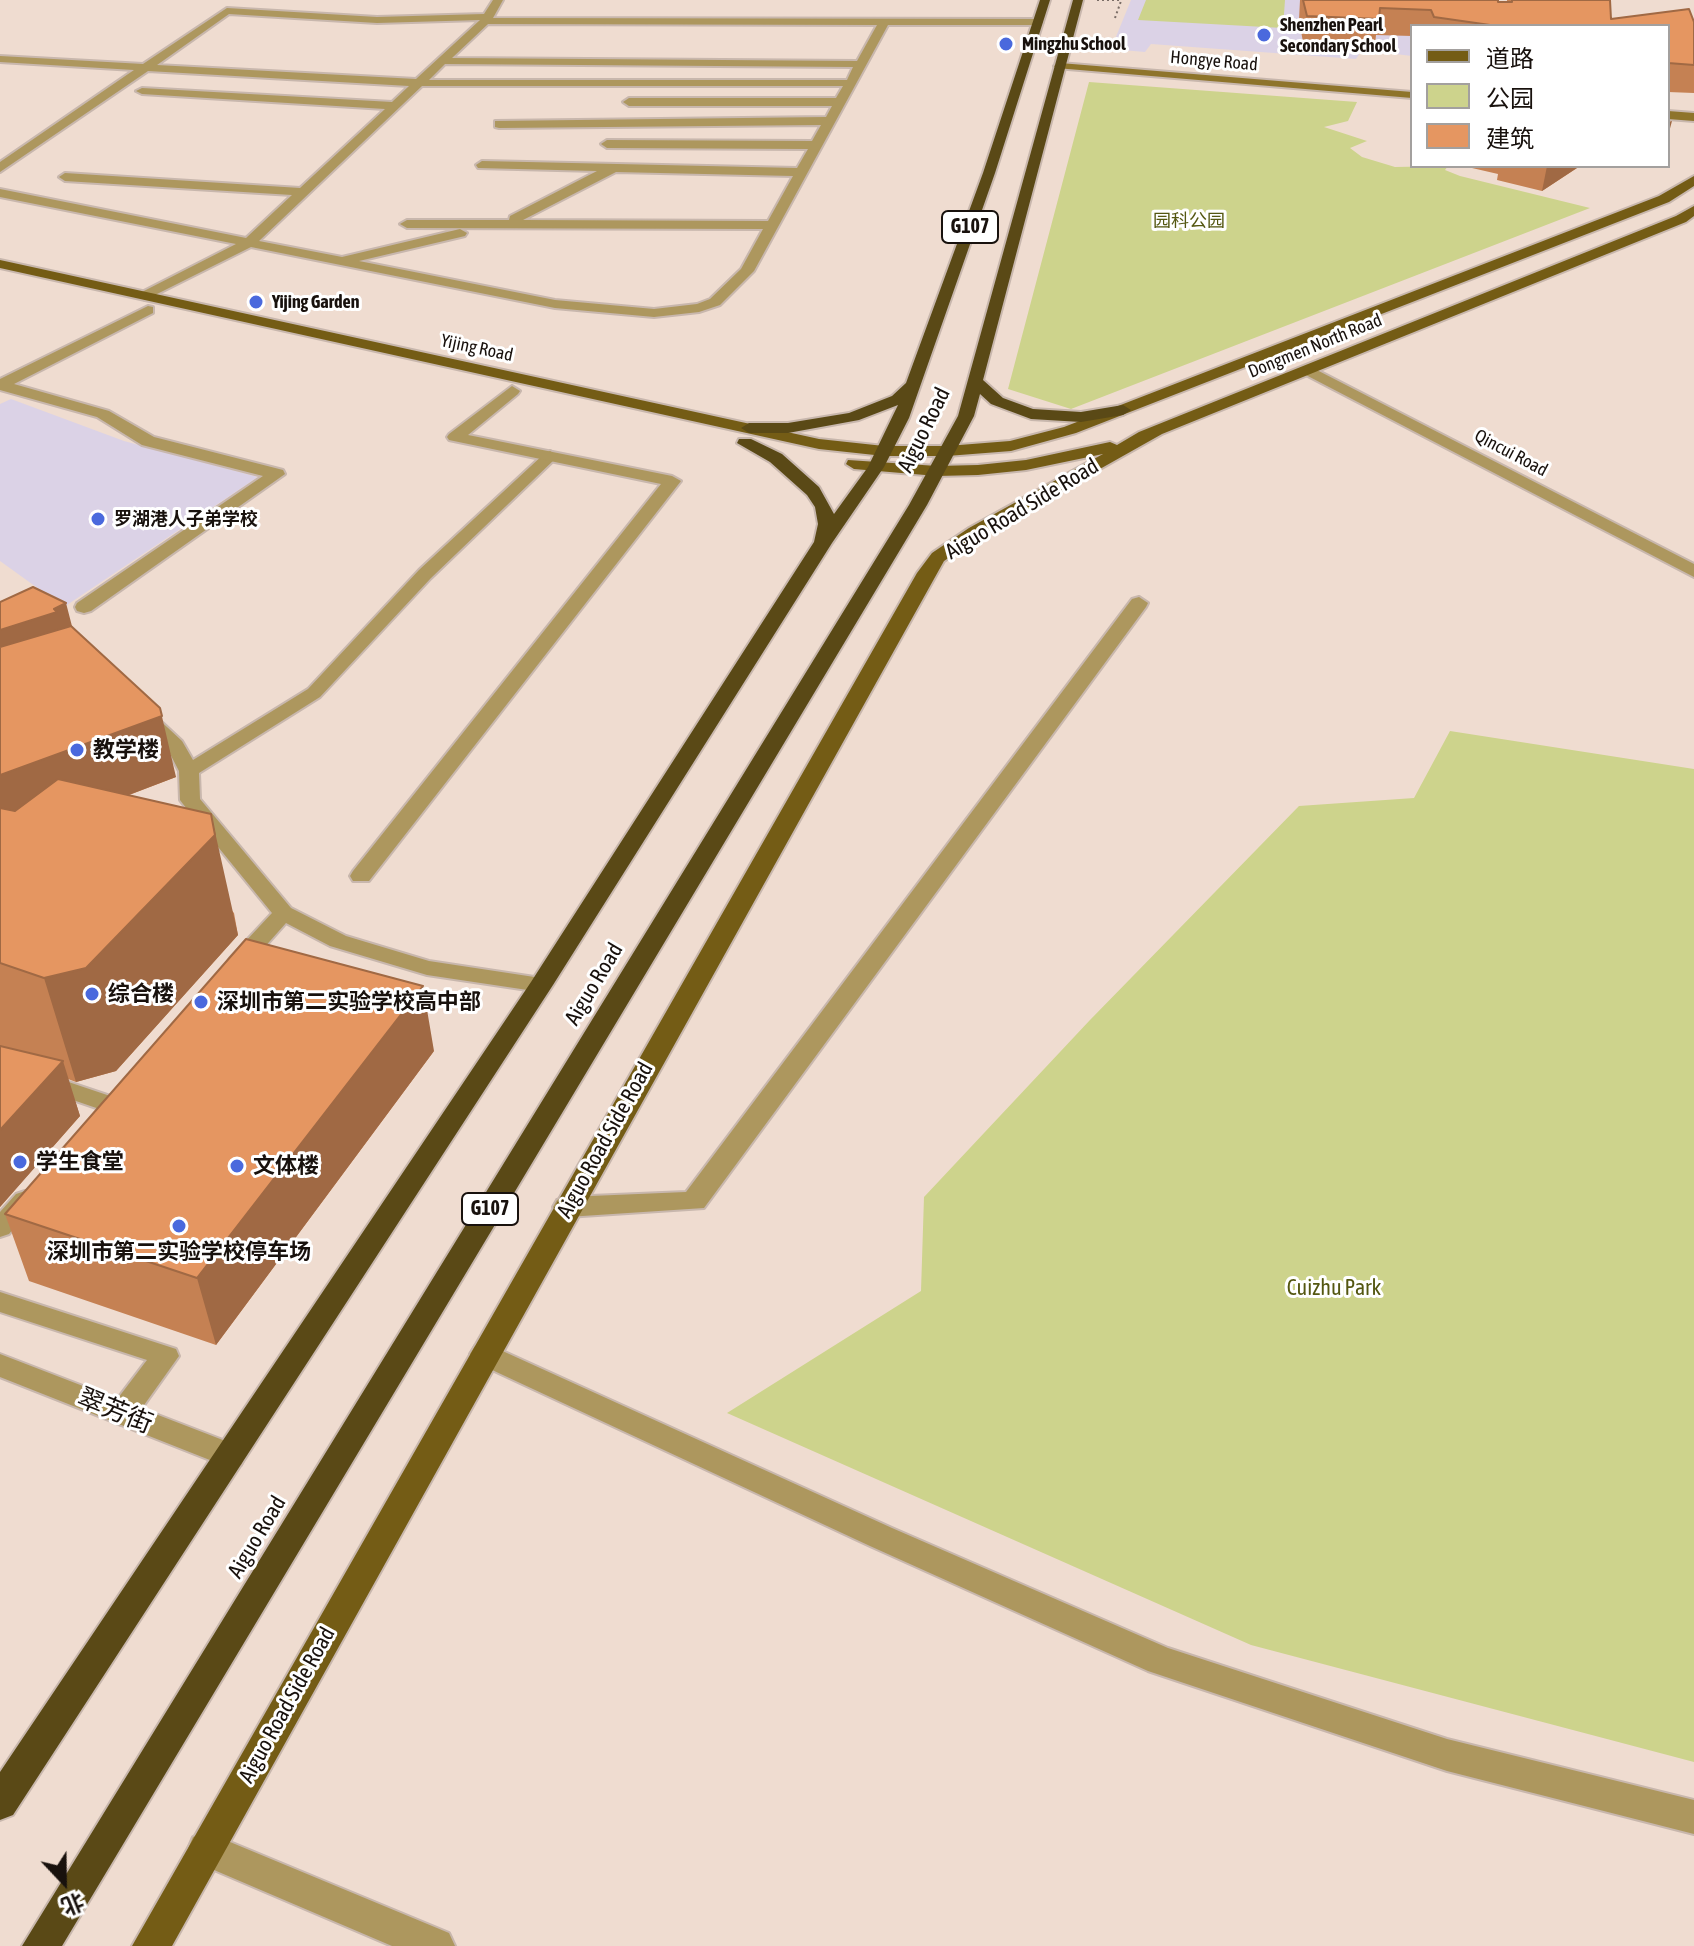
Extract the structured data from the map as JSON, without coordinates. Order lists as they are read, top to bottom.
{
  "streets": {
    "highway": ["G107", "Aiguo Road"],
    "main road": ["Dongmen North Road", "Yijing Road", "Aiguo Road Side Road"],
    "street": ["Hongye Road", "Qincui Road", "翠芳街"]
  },
  "crossings": [
    ["Hongye Road", "Aiguo Road"],
    ["Dongmen North Road", "Yijing Road"],
    ["Dongmen North Road", "Aiguo Road"],
    ["Dongmen North Road", "Qincui Road"],
    ["Dongmen North Road", "Aiguo Road Side Road"],
    ["Yijing Road", "Aiguo Road"],
    ["Aiguo Road", "翠芳街"]
  ],
  "parks": ["园科公园", "Cuizhu Park"],
  "places": [
    "Shenzhen Pearl Secondary School",
    "Mingzhu School",
    "Yijing Garden",
    "罗湖港人子弟学校",
    "教学楼",
    "综合楼",
    "深圳市第二实验学校高中部",
    "学生食堂",
    "文体楼",
    "深圳市第二实验学校停车场"
  ],
  "legend": ["道路", "公园", "建筑"],
  "north": "bottom"
}
